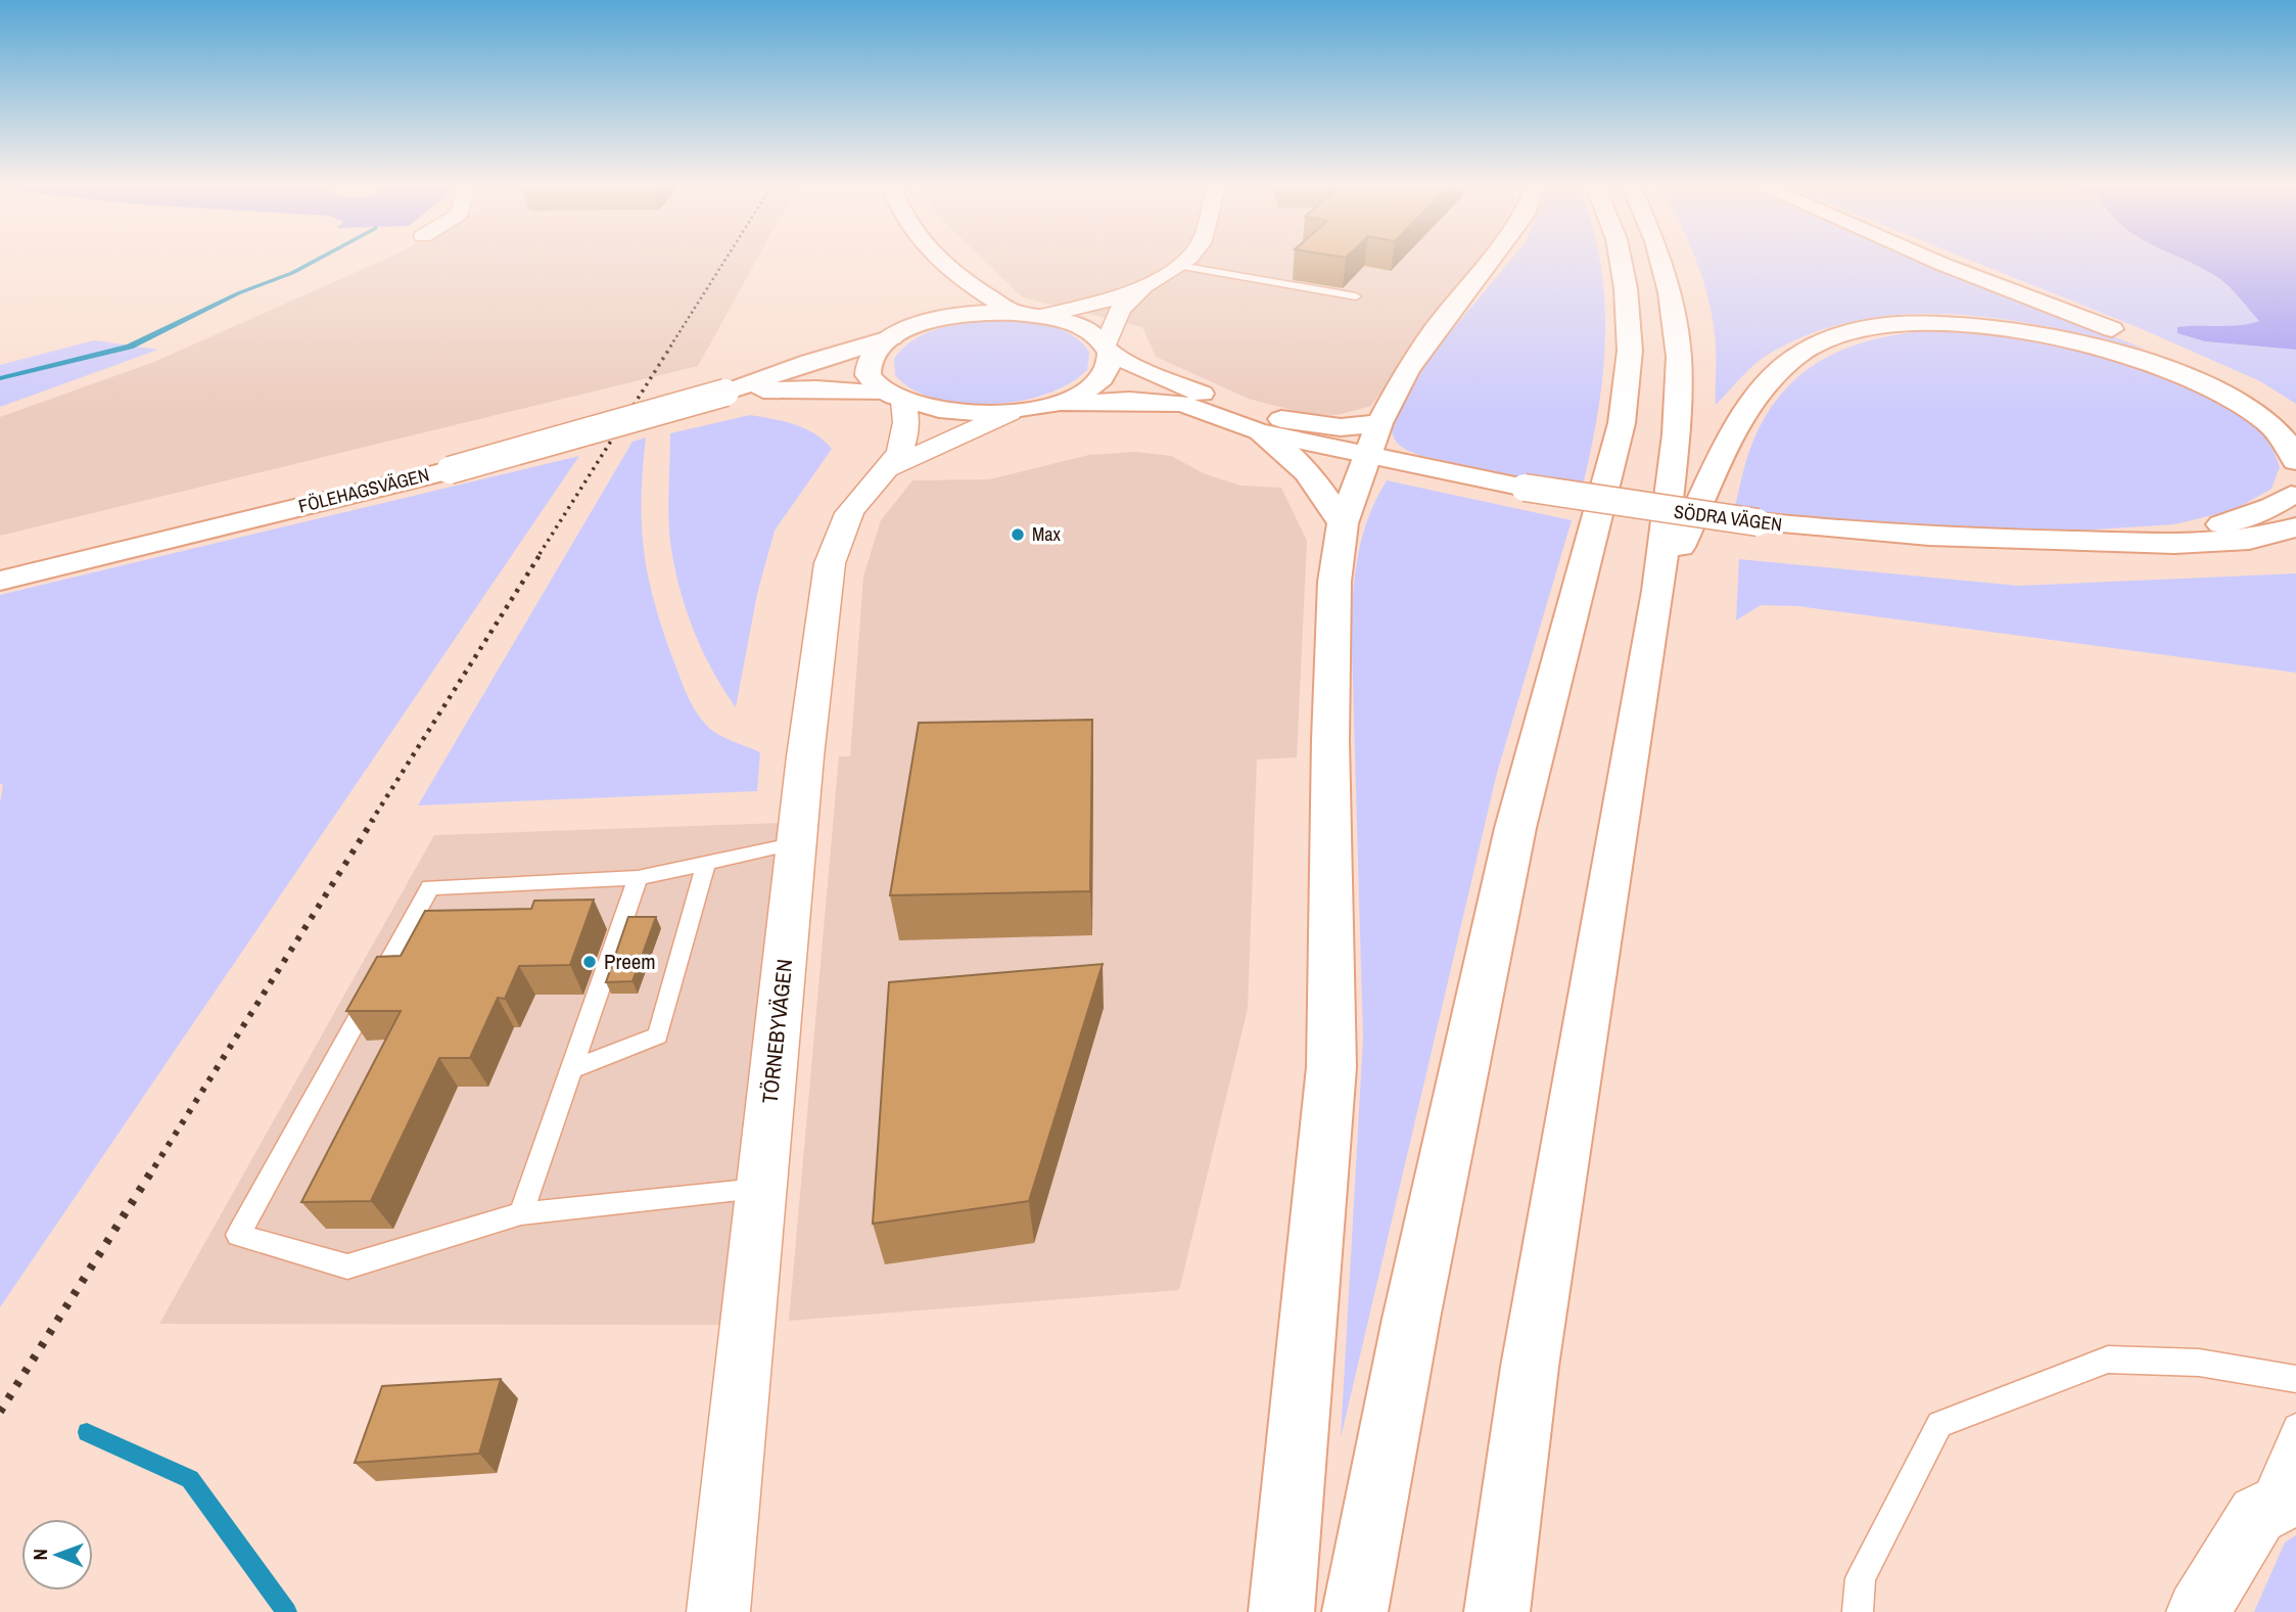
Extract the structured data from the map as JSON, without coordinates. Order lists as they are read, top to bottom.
{
  "streets": {
    "main road": ["FÖLEHAGSVÄGEN", "SÖDRA VÄGEN"],
    "street": ["TÖRNEBYVÄGEN"]
  },
  "crossings": [
    ["FÖLEHAGSVÄGEN", "SÖDRA VÄGEN"],
    ["FÖLEHAGSVÄGEN", "TÖRNEBYVÄGEN"]
  ],
  "places": ["Max", "Preem"],
  "north": "left"
}
